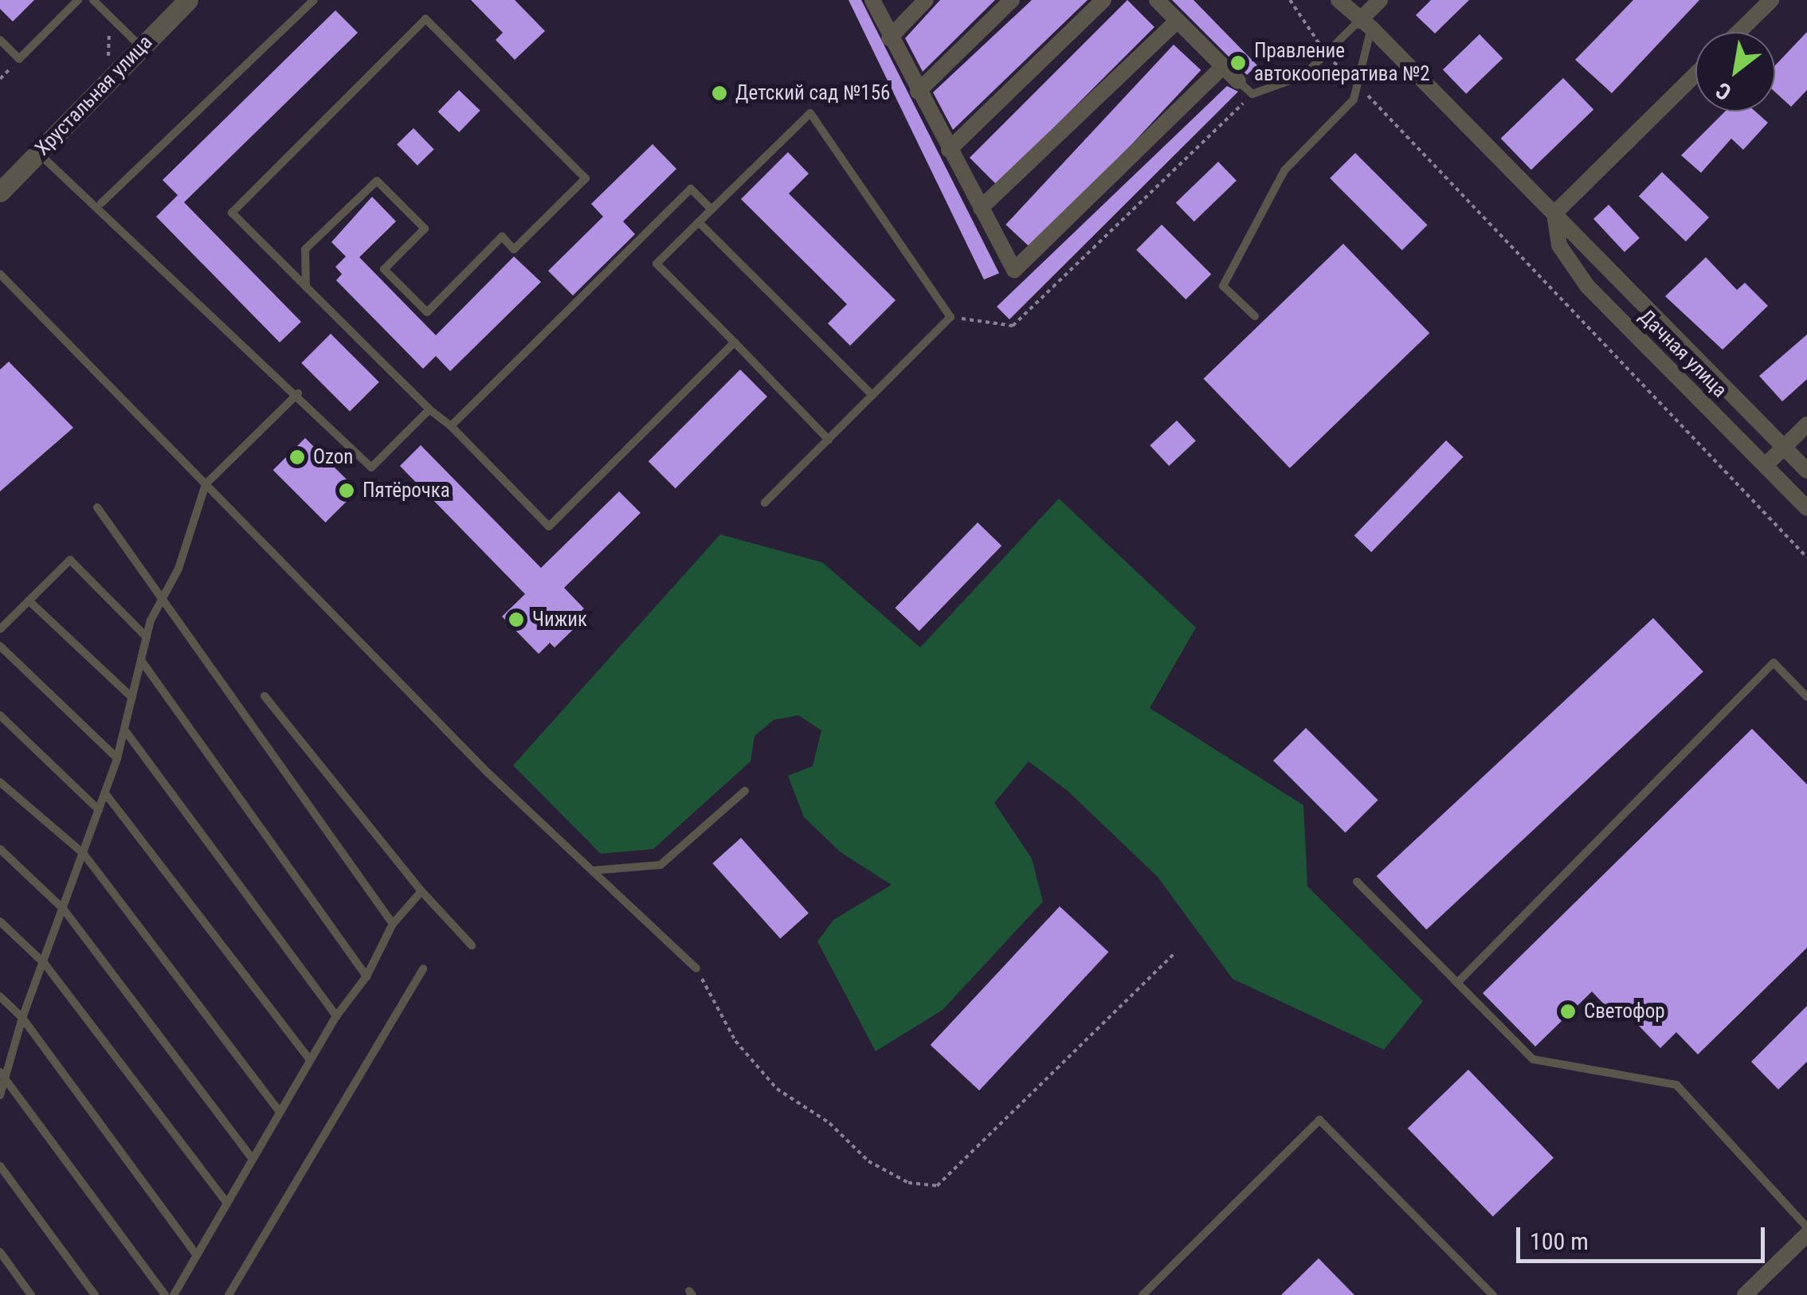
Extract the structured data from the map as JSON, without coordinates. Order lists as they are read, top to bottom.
{
  "streets": {
    "street": ["Хрустальная улица", "Дачная улица"]
  },
  "places": [
    "Правление автокооператива №2",
    "Детский сад №156",
    "Ozon",
    "Пятёрочка",
    "Чижик",
    "Светофор"
  ],
  "scale_bar": "100 m",
  "north": "bottom left"
}
